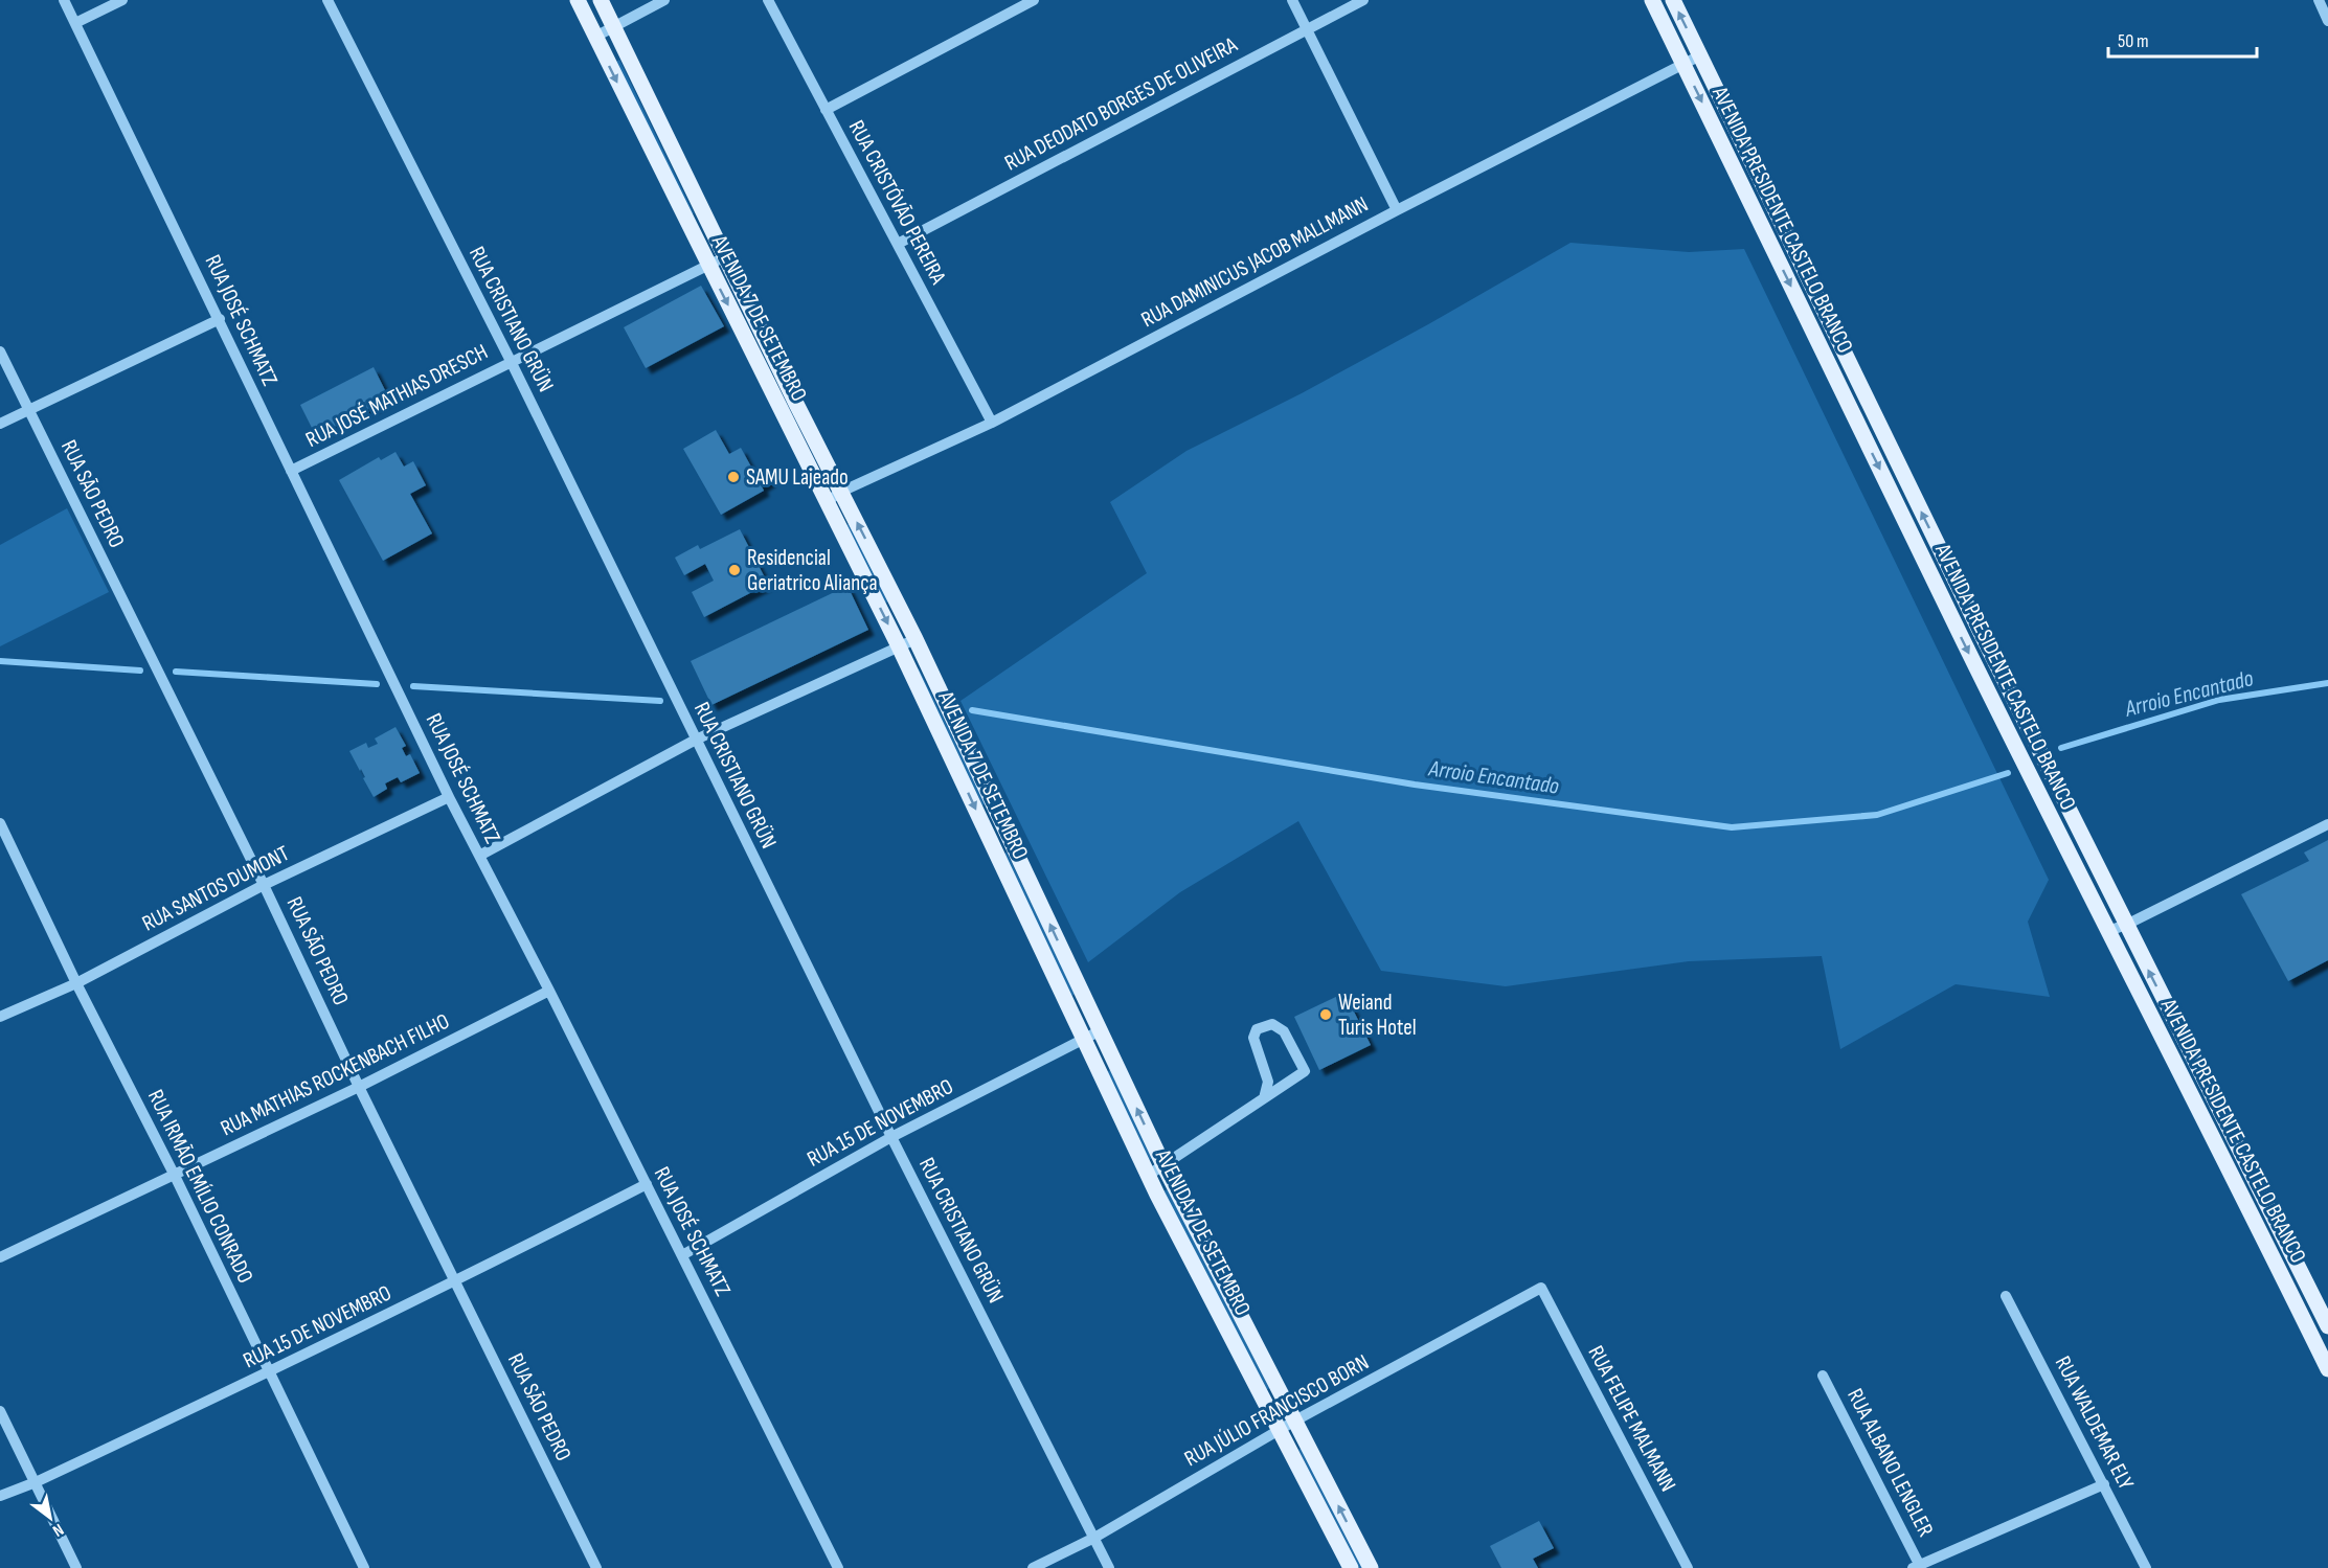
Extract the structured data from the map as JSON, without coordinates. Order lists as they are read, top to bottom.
{
  "streets": {
    "main road": ["AVENIDA PRESIDENTE CASTELO BRANCO", "AVENIDA 7 DE SETEMBRO"],
    "street": [
      "RUA DEODATO BORGES DE OLIVEIRA",
      "RUA CRISTÓVÃO PEREIRA",
      "RUA DAMINICUS JACOB MALLMANN",
      "RUA CRISTIANO GRÜN",
      "RUA JOSÉ SCHMATZ",
      "RUA JOSÉ MATHIAS DRESCH",
      "RUA SÃO PEDRO",
      "RUA SANTOS DUMONT",
      "RUA MATHIAS ROCKENBACH FILHO",
      "RUA 15 DE NOVEMBRO",
      "RUA IRMÃO EMÍLIO CONRADO",
      "RUA JÚLIO FRANCISCO BORN",
      "RUA FELIPE MALMANN",
      "RUA WALDEMAR ELY",
      "RUA ALBANO LENGLER"
    ]
  },
  "crossings": [
    ["RUA DEODATO BORGES DE OLIVEIRA", "RUA CRISTÓVÃO PEREIRA"],
    ["RUA CRISTÓVÃO PEREIRA", "RUA DAMINICUS JACOB MALLMANN"],
    ["AVENIDA PRESIDENTE CASTELO BRANCO", "RUA DAMINICUS JACOB MALLMANN"],
    ["RUA DAMINICUS JACOB MALLMANN", "AVENIDA 7 DE SETEMBRO"],
    ["AVENIDA 7 DE SETEMBRO", "RUA JOSÉ MATHIAS DRESCH"],
    ["AVENIDA 7 DE SETEMBRO", "RUA 15 DE NOVEMBRO"],
    ["AVENIDA 7 DE SETEMBRO", "RUA JÚLIO FRANCISCO BORN"],
    ["RUA CRISTIANO GRÜN", "RUA JOSÉ MATHIAS DRESCH"],
    ["RUA CRISTIANO GRÜN", "RUA 15 DE NOVEMBRO"],
    ["RUA CRISTIANO GRÜN", "RUA JÚLIO FRANCISCO BORN"],
    ["RUA JOSÉ SCHMATZ", "RUA JOSÉ MATHIAS DRESCH"],
    ["RUA JOSÉ SCHMATZ", "RUA SANTOS DUMONT"],
    ["RUA JOSÉ SCHMATZ", "RUA MATHIAS ROCKENBACH FILHO"],
    ["RUA JOSÉ SCHMATZ", "RUA 15 DE NOVEMBRO"],
    ["RUA SÃO PEDRO", "RUA SANTOS DUMONT"],
    ["RUA SÃO PEDRO", "RUA MATHIAS ROCKENBACH FILHO"],
    ["RUA SÃO PEDRO", "RUA 15 DE NOVEMBRO"],
    ["RUA SANTOS DUMONT", "RUA IRMÃO EMÍLIO CONRADO"],
    ["RUA MATHIAS ROCKENBACH FILHO", "RUA IRMÃO EMÍLIO CONRADO"],
    ["RUA 15 DE NOVEMBRO", "RUA IRMÃO EMÍLIO CONRADO"],
    ["RUA JÚLIO FRANCISCO BORN", "RUA FELIPE MALMANN"]
  ],
  "water": ["Arroio Encantado"],
  "places": ["SAMU Lajeado", "Residencial Geriatrico Aliança", "Weiand Turis Hotel"],
  "scale_bar": "50 m",
  "north": "bottom right"
}
